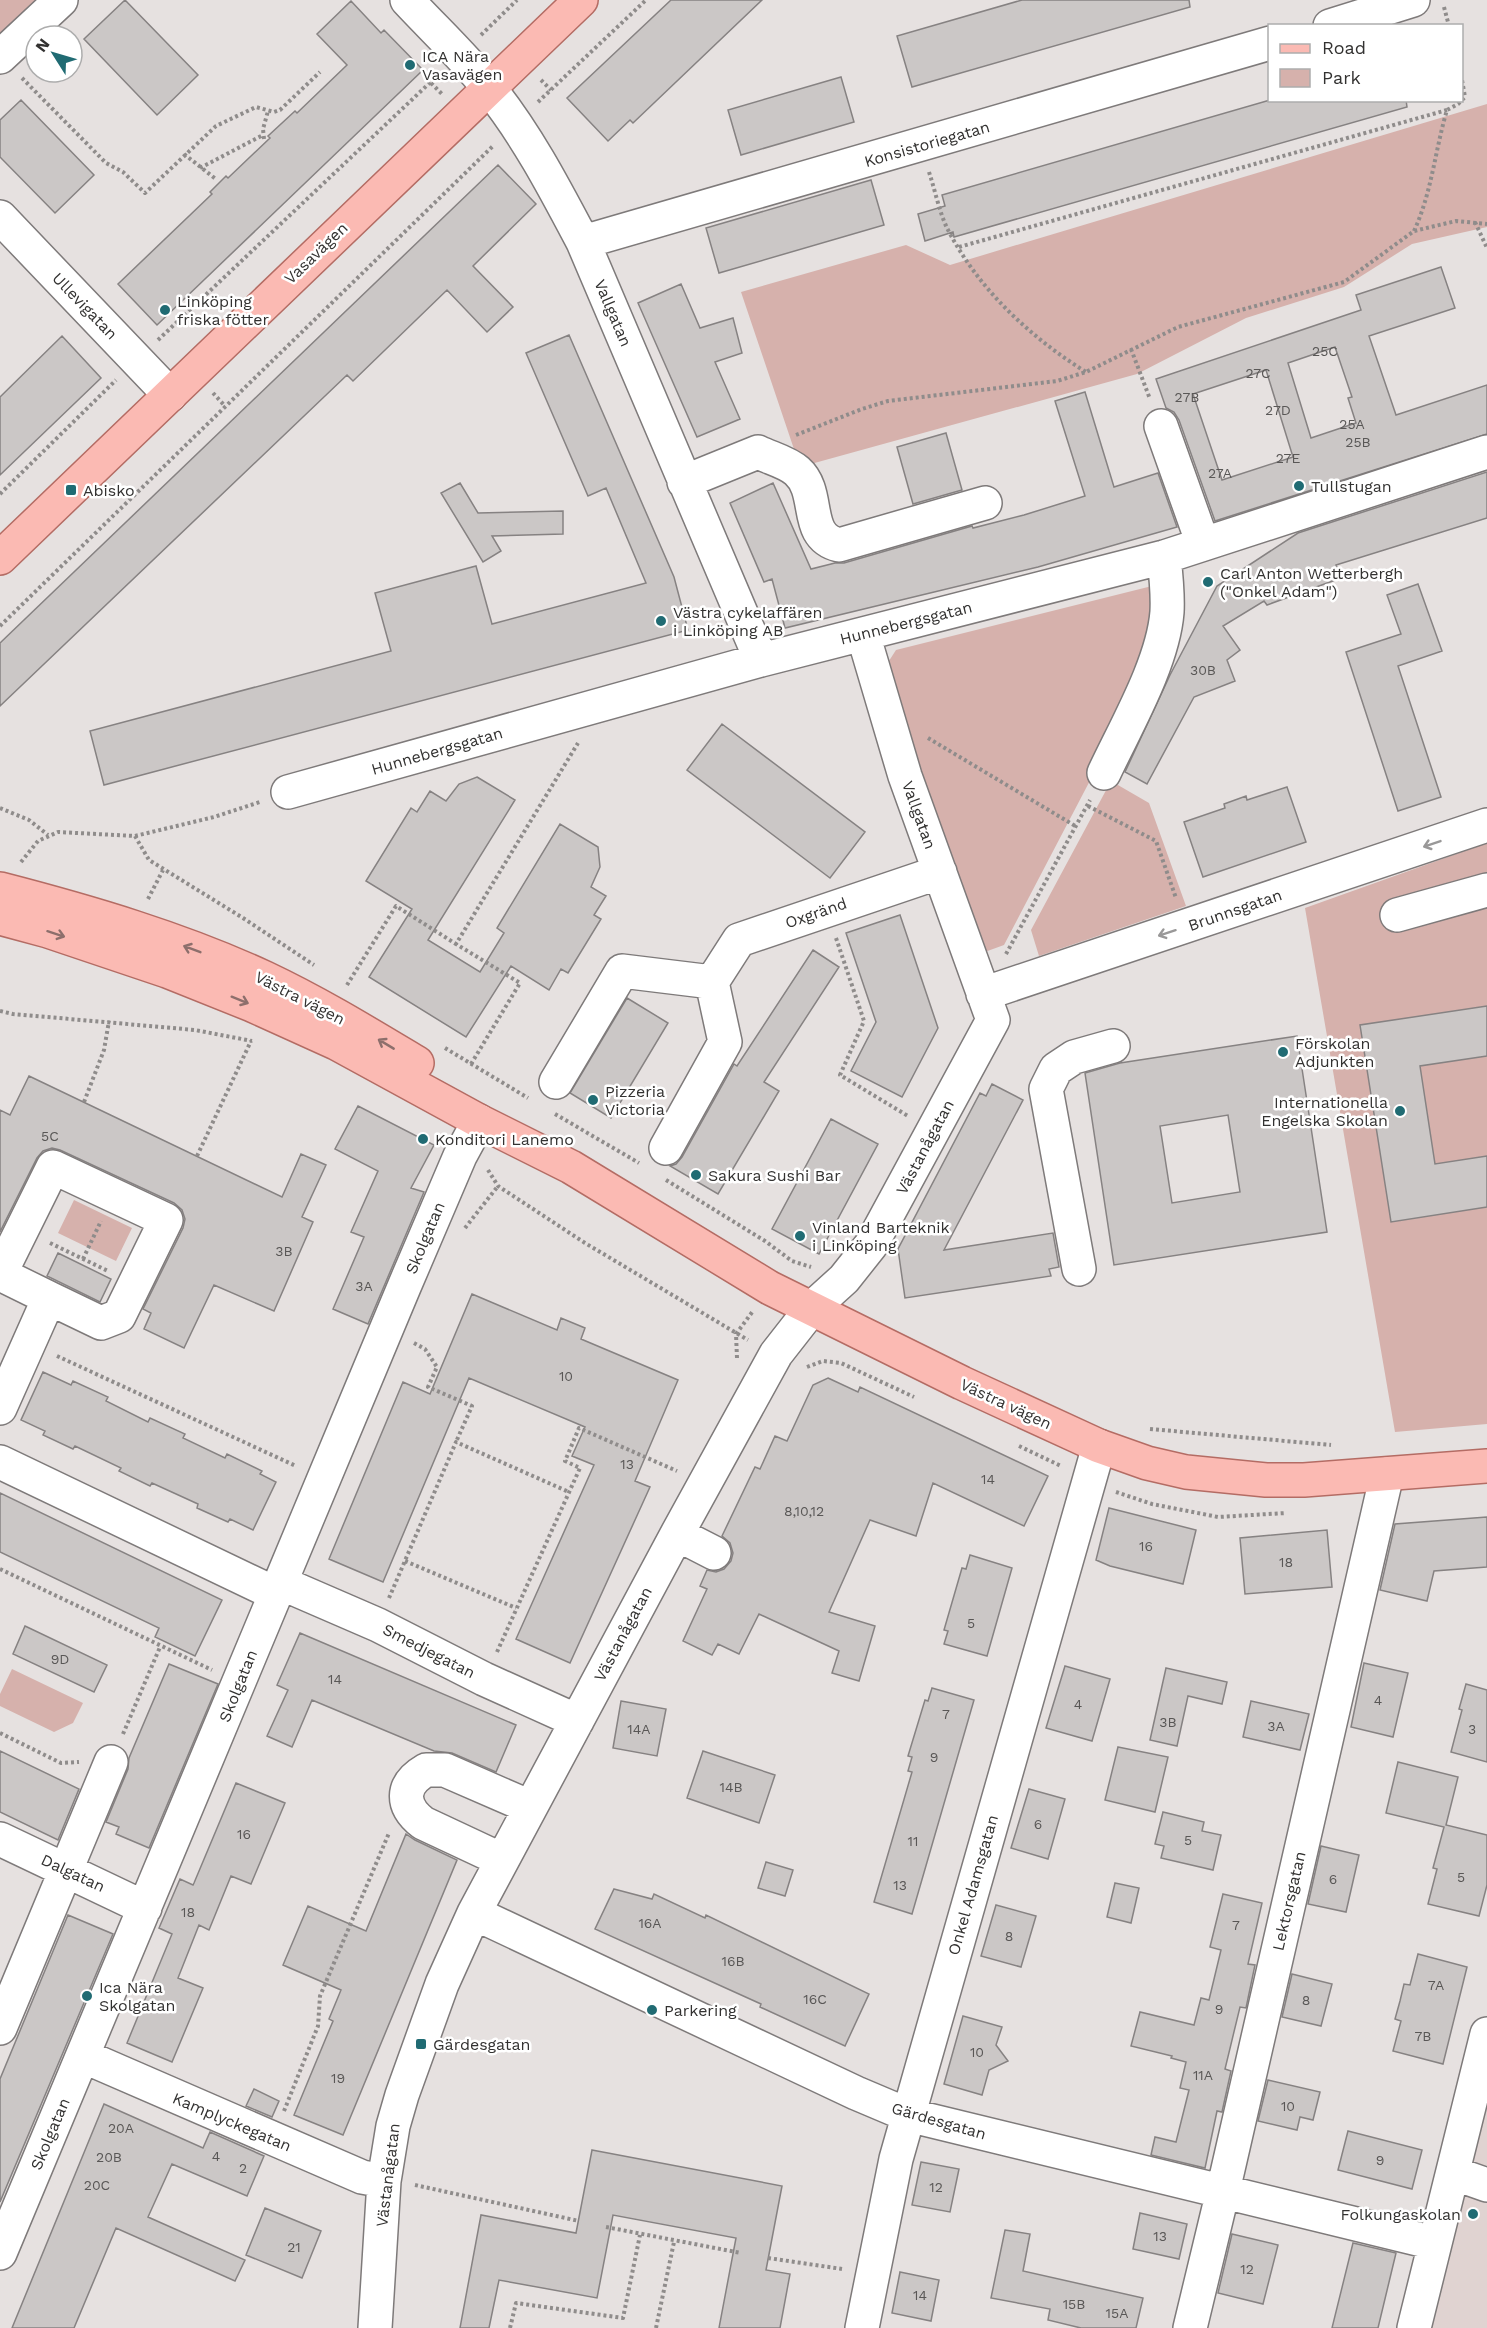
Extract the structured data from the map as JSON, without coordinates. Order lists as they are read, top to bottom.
{
  "streets": {
    "main road": ["Vasavägen", "Västra vägen"],
    "street": [
      "Konsistoriegatan",
      "Ullevigatan",
      "Vallgatan",
      "Hunnebergsgatan",
      "Brunnsgatan",
      "Oxgränd",
      "Västanågatan",
      "Skolgatan",
      "Smedjegatan",
      "Dalgatan",
      "Onkel Adamsgatan",
      "Lektorsgatan",
      "Gärdesgatan",
      "Kamplyckegatan"
    ]
  },
  "crossings": [
    ["Konsistoriegatan", "Vallgatan"],
    ["Vasavägen", "Ullevigatan"],
    ["Vasavägen", "Vallgatan"],
    ["Vallgatan", "Hunnebergsgatan"],
    ["Vallgatan", "Brunnsgatan"],
    ["Vallgatan", "Oxgränd"],
    ["Vallgatan", "Västanågatan"],
    ["Brunnsgatan", "Västanågatan"],
    ["Västra vägen", "Västanågatan"],
    ["Västra vägen", "Skolgatan"],
    ["Västra vägen", "Onkel Adamsgatan"],
    ["Västra vägen", "Lektorsgatan"],
    ["Västanågatan", "Smedjegatan"],
    ["Västanågatan", "Gärdesgatan"],
    ["Västanågatan", "Kamplyckegatan"],
    ["Skolgatan", "Smedjegatan"],
    ["Skolgatan", "Dalgatan"],
    ["Skolgatan", "Kamplyckegatan"],
    ["Onkel Adamsgatan", "Gärdesgatan"],
    ["Lektorsgatan", "Gärdesgatan"]
  ],
  "one_way": ["Brunnsgatan"],
  "places": {
    "other": [
      "ICA Nära Vasavägen",
      "Linköping friska fötter",
      "Tullstugan",
      "Carl Anton Wetterbergh (\"Onkel Adam\")",
      "Västra cykelaffären i Linköping AB",
      "Förskolan Adjunkten",
      "Pizzeria Victoria",
      "Internationella Engelska Skolan",
      "Konditori Lanemo",
      "Sakura Sushi Bar",
      "Vinland Barteknik i Linköping",
      "Ica Nära Skolgatan",
      "Parkering",
      "Folkungaskolan"
    ],
    "transit": ["Abisko", "Gärdesgatan"]
  },
  "house_numbers": [
    "25C",
    "27C",
    "27B",
    "27D",
    "25A",
    "25B",
    "27E",
    "27A",
    "30B",
    "5C",
    "3B",
    "3A",
    "10",
    "13",
    "14",
    "8,10,12",
    "16",
    "18",
    "5",
    "9D",
    "14",
    "4",
    "4",
    "7",
    "3B",
    "3A",
    "14A",
    "3",
    "9",
    "14B",
    "6",
    "16",
    "5",
    "11",
    "5",
    "6",
    "13",
    "18",
    "16A",
    "7",
    "8",
    "16B",
    "7A",
    "16C",
    "8",
    "9",
    "7B",
    "10",
    "11A",
    "19",
    "10",
    "20A",
    "4",
    "20B",
    "9",
    "2",
    "20C",
    "12",
    "13",
    "21",
    "12",
    "14",
    "15B",
    "15A"
  ],
  "legend": ["Road", "Park"],
  "north": "top left"
}
